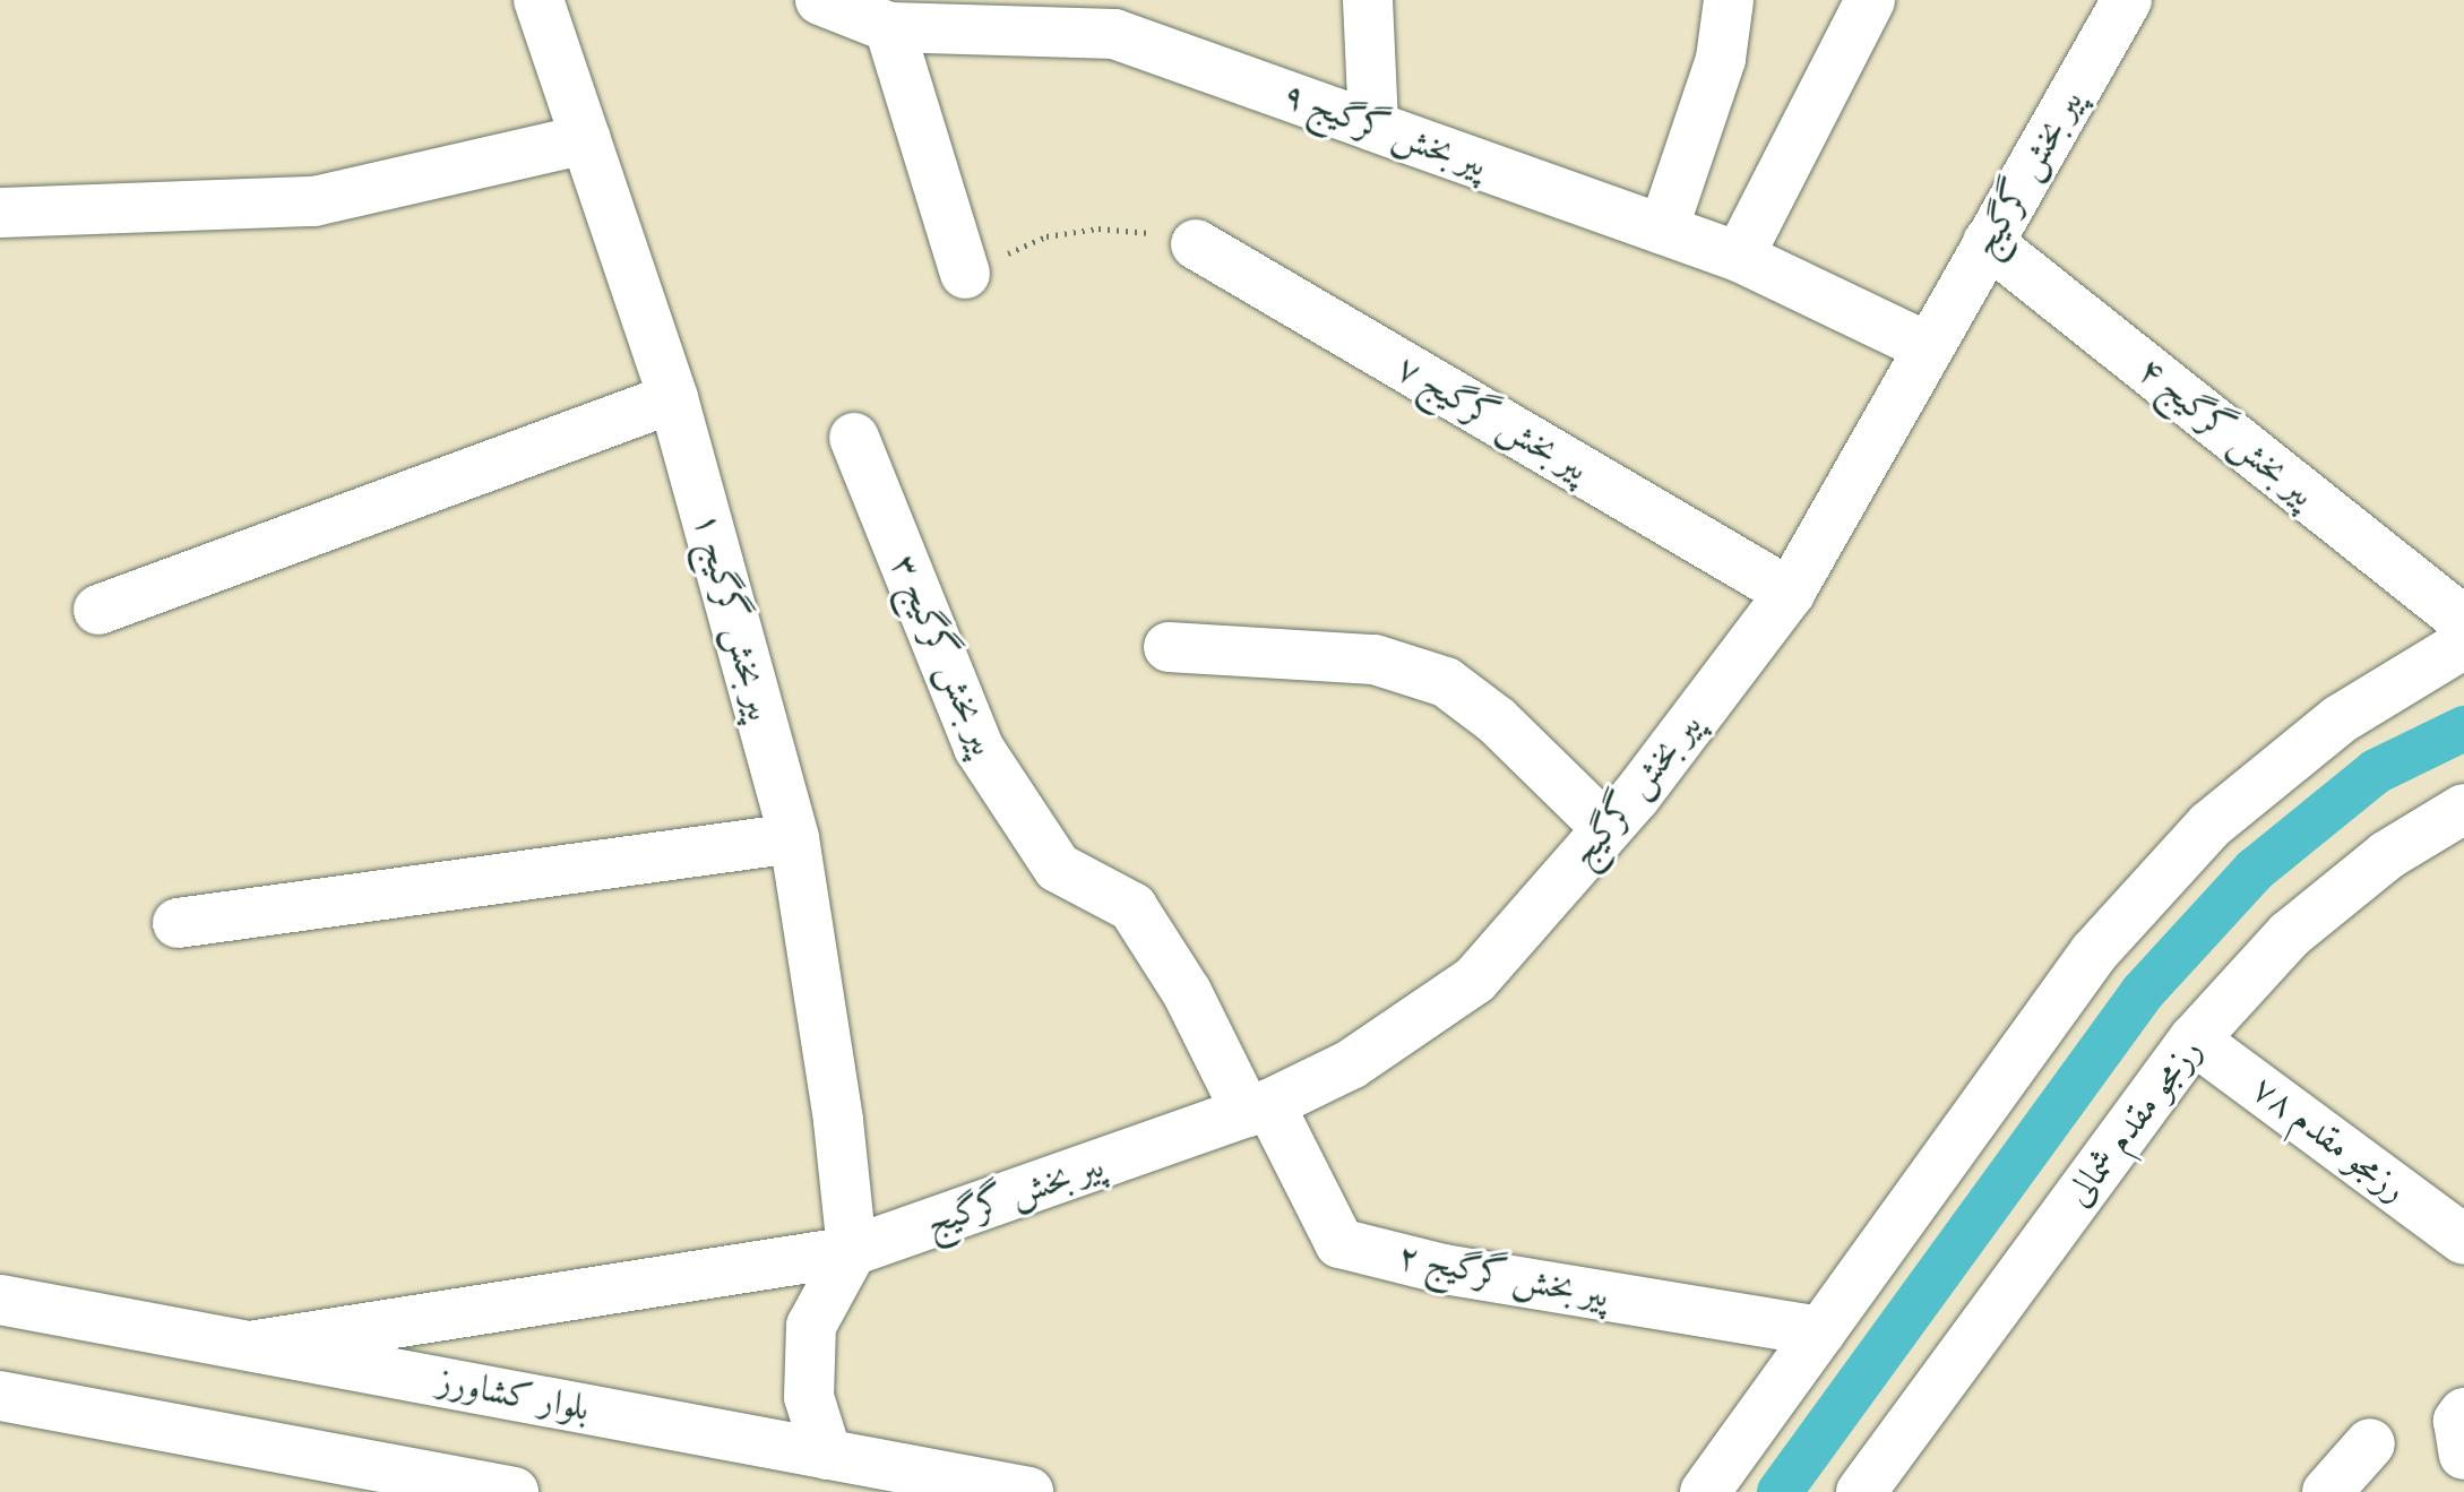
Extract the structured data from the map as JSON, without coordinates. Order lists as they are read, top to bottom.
{
  "streets": {
    "street": [
      "پیر بخش گرگیج ۹",
      "پیر بخش گرگیج",
      "پیر بخش گرگیج ۷",
      "پیر بخش گرگیج ۴",
      "پیر بخش گرگیج ۱",
      "پیر بخش گرگیج ۳",
      "رزمجو مقدم شمالی",
      "رزمجو مقدم ۷۸",
      "پیر بخش گرگیج ۲",
      "بلوار کشاورز"
    ]
  },
  "crossings": [
    ["پیر بخش گرگیج ۹", "پیر بخش گرگیج"],
    ["پیر بخش گرگیج", "پیر بخش گرگیج ۷"],
    ["پیر بخش گرگیج", "پیر بخش گرگیج ۴"],
    ["پیر بخش گرگیج", "پیر بخش گرگیج ۱"],
    ["پیر بخش گرگیج", "پیر بخش گرگیج ۳"],
    ["پیر بخش گرگیج", "پیر بخش گرگیج ۲"],
    ["پیر بخش گرگیج", "بلوار کشاورز"],
    ["پیر بخش گرگیج ۳", "پیر بخش گرگیج ۲"],
    ["رزمجو مقدم شمالی", "رزمجو مقدم ۷۸"]
  ]
}
